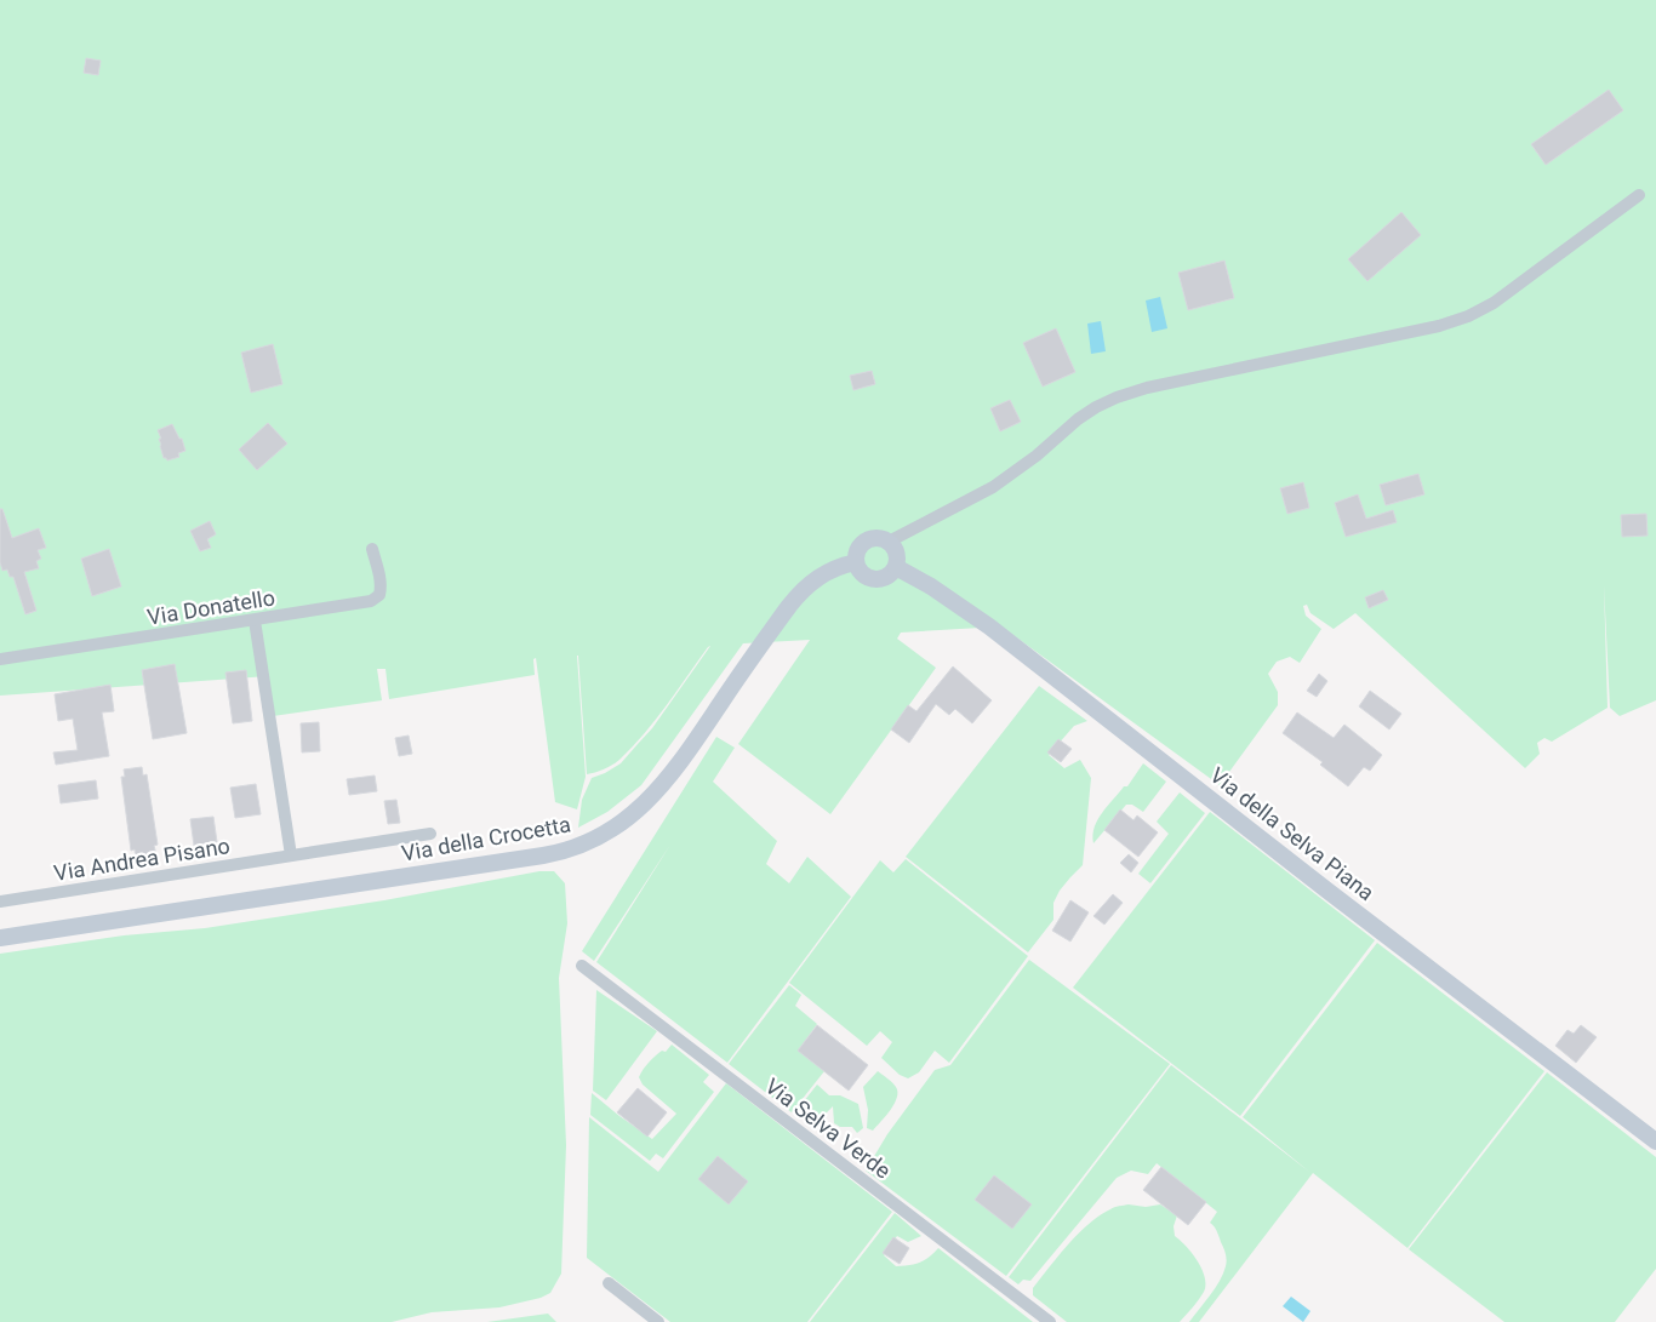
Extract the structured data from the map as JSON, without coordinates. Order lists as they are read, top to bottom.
{
  "streets": {
    "street": [
      "Via Donatello",
      "Via della Selva Piana",
      "Via della Crocetta",
      "Via Andrea Pisano",
      "Via Selva Verde"
    ]
  },
  "crossings": [
    ["Via della Selva Piana", "Via della Crocetta"]
  ]
}
